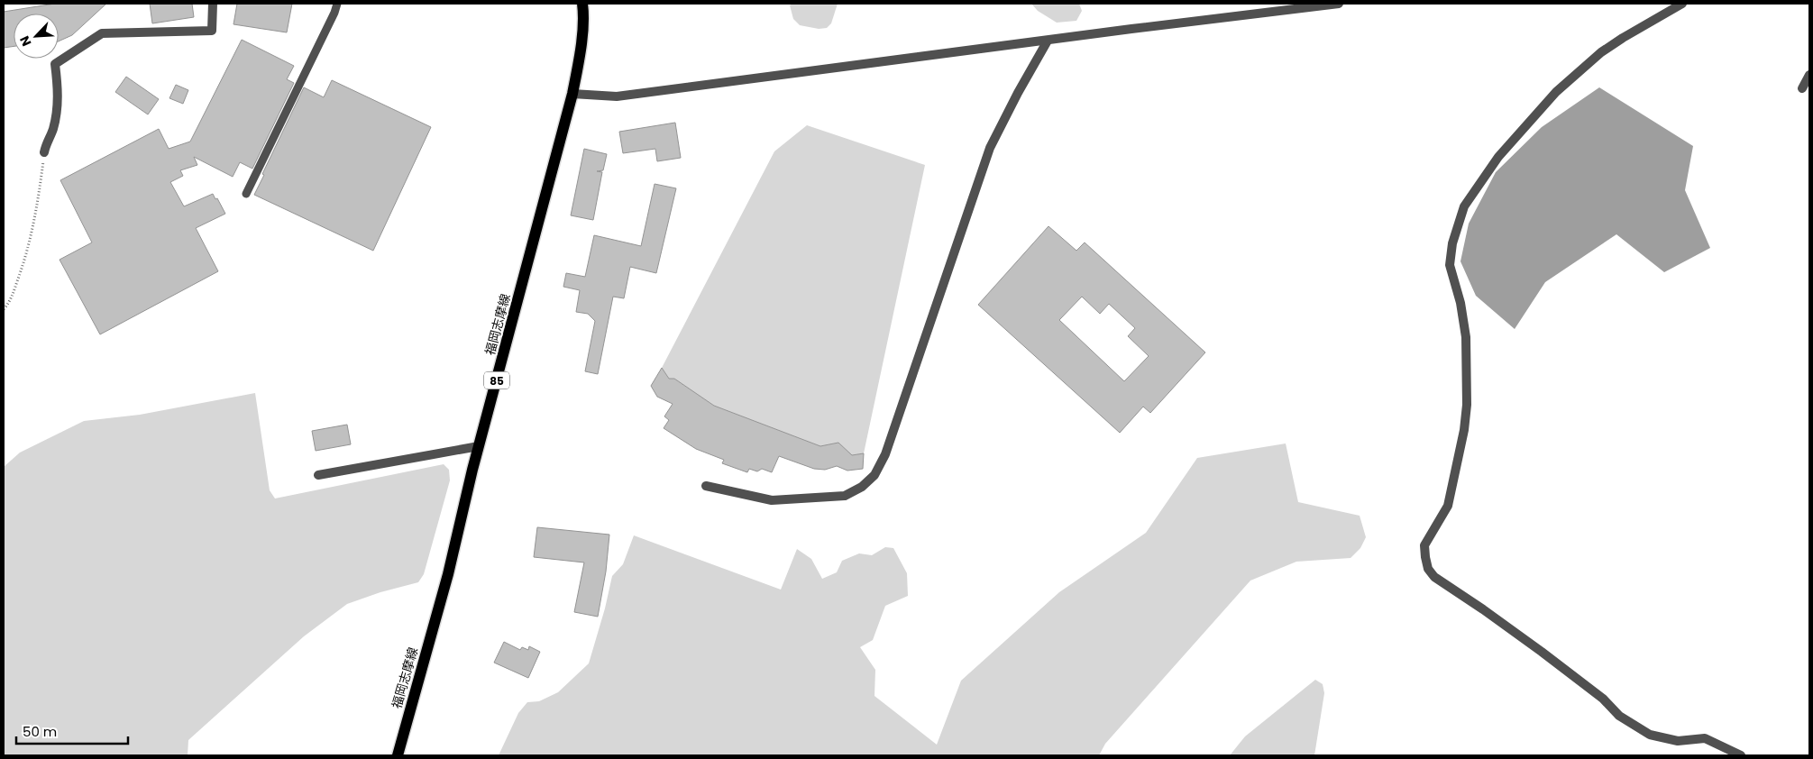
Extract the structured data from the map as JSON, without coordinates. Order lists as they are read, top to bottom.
{
  "streets": {
    "main road": ["福岡志摩線", "85"]
  },
  "scale_bar": "50 m",
  "north": "bottom left"
}
